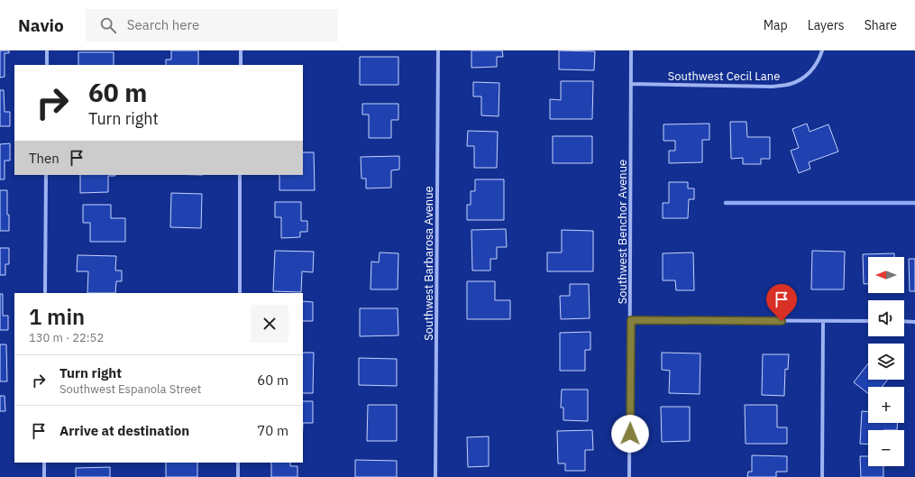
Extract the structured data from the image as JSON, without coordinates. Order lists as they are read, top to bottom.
{
  "streets": {
    "street": ["Southwest Cecil Lane", "Southwest Benchor Avenue", "Southwest Barbarosa Avenue"]
  },
  "crossings": [
    ["Southwest Cecil Lane", "Southwest Benchor Avenue"]
  ],
  "north": "left",
  "page": {
    "header": "Navio",
    "search": "Search here",
    "nav": ["Map", "Layers", "Share"],
    "turn": ["60 m", "Turn right"],
    "then": "Then",
    "map_buttons": ["+", "−"],
    "heading": ["1 min", "130 m · 22:52"],
    "list": [
      {
        "name": "Turn right",
        "note": "Southwest Espanola Street",
        "value": "60 m"
      },
      {
        "name": "Arrive at destination",
        "value": "70 m"
      }
    ]
  }
}
